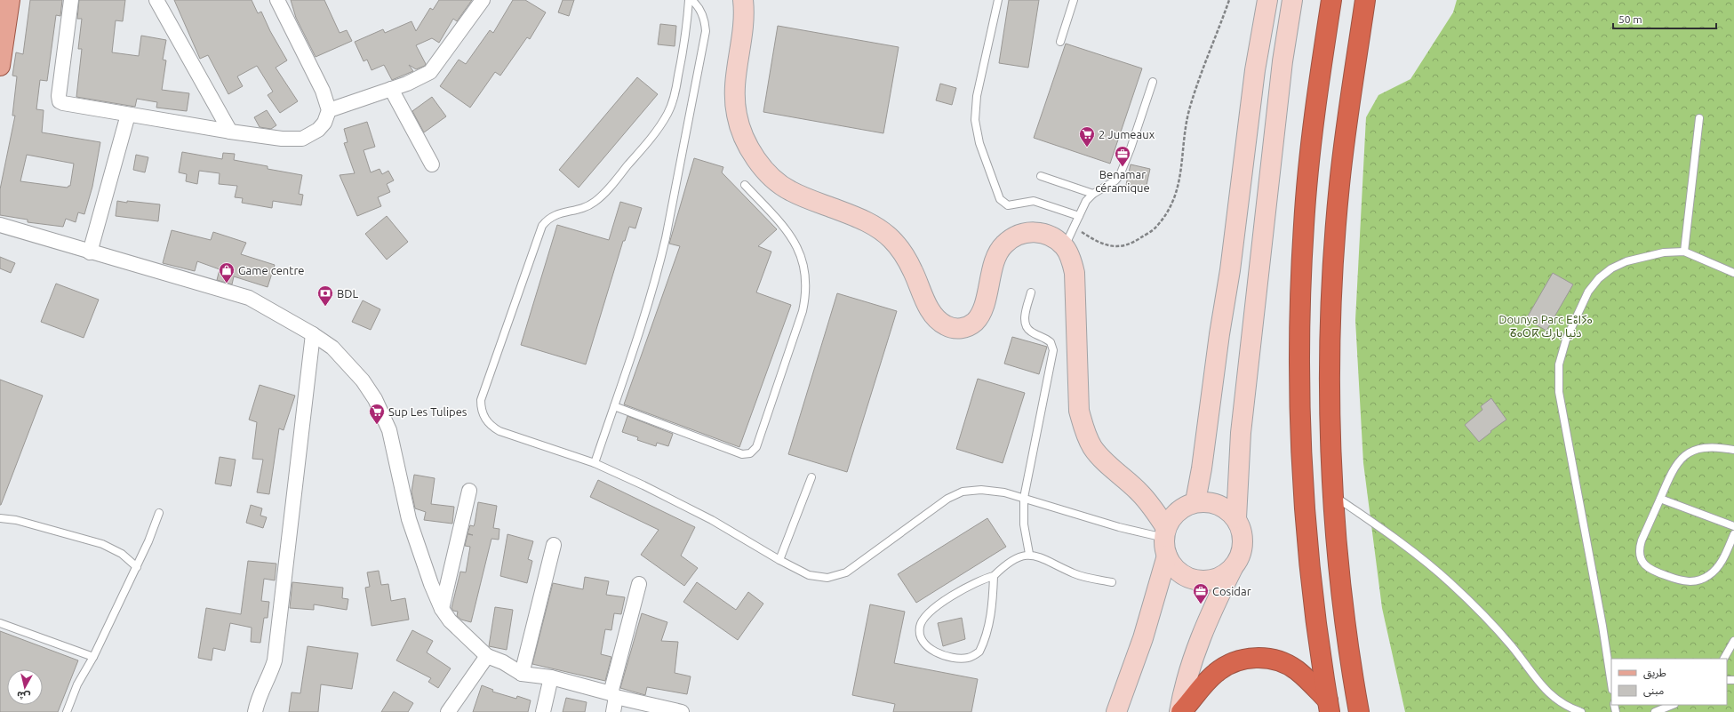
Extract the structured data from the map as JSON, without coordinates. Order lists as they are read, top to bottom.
{
  "parks": ["Dounya Parc ⴹⵓⵏⵢⴰ ⵒⴰⵔⴽ دنيا بارك"],
  "places": {
    "supermarket": ["2 Jumeaux", "Sup Les Tulipes"],
    "office": ["Benamar céramique", "Cosidar"],
    "shop": ["Game centre"],
    "bank": ["BDL"]
  },
  "legend": ["طريق", "مبنى"],
  "scale_bar": "50 m",
  "north": "bottom"
}
